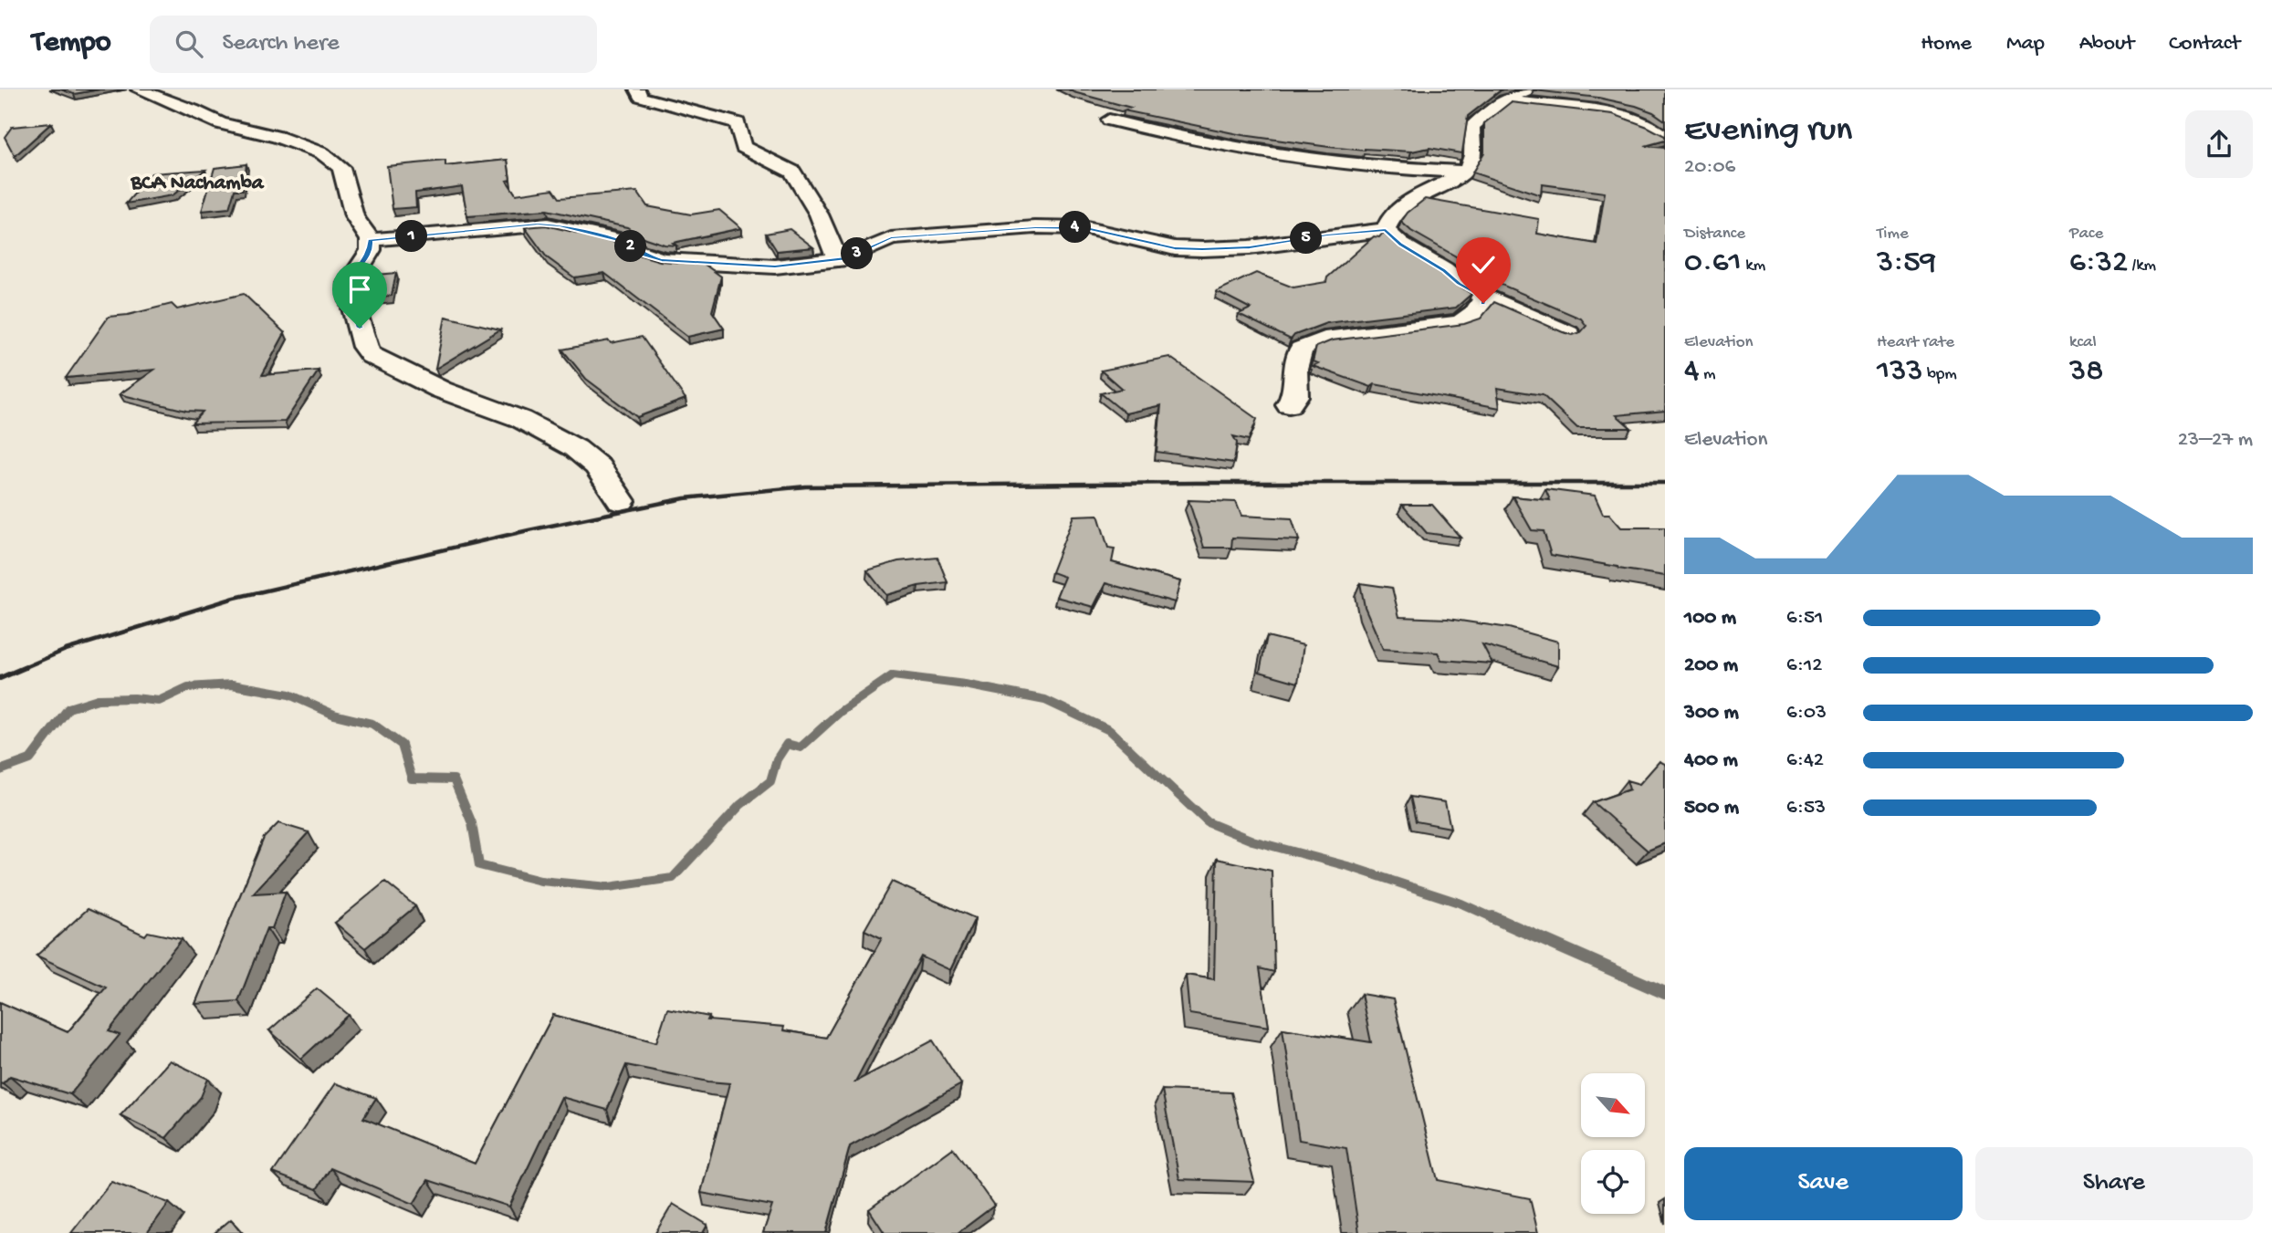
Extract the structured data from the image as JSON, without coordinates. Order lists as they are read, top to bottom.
{
  "districts": ["BCA Nachamba"],
  "north": "bottom right",
  "page": {
    "header": "Tempo",
    "search": "Search here",
    "nav": [
      "Home",
      "Map",
      "About",
      "Contact"
    ],
    "heading": ["Evening run", "20:06"],
    "stats": [
      ["Distance", "0.61 km"],
      ["Time", "3:59"],
      ["Pace", "6:32 /km"],
      ["Elevation", "4 m"],
      ["Heart rate", "133 bpm"],
      ["kcal", "38"]
    ],
    "pins": [
      "4",
      "1",
      "5",
      "2",
      "3"
    ],
    "chart": ["Elevation", "23–27 m"],
    "list": [
      {
        "name": "100 m",
        "note": "6:51"
      },
      {
        "name": "200 m",
        "note": "6:12"
      },
      {
        "name": "300 m",
        "note": "6:03"
      },
      {
        "name": "400 m",
        "note": "6:42"
      },
      {
        "name": "500 m",
        "note": "6:53"
      }
    ],
    "buttons": ["Save", "Share"]
  }
}
